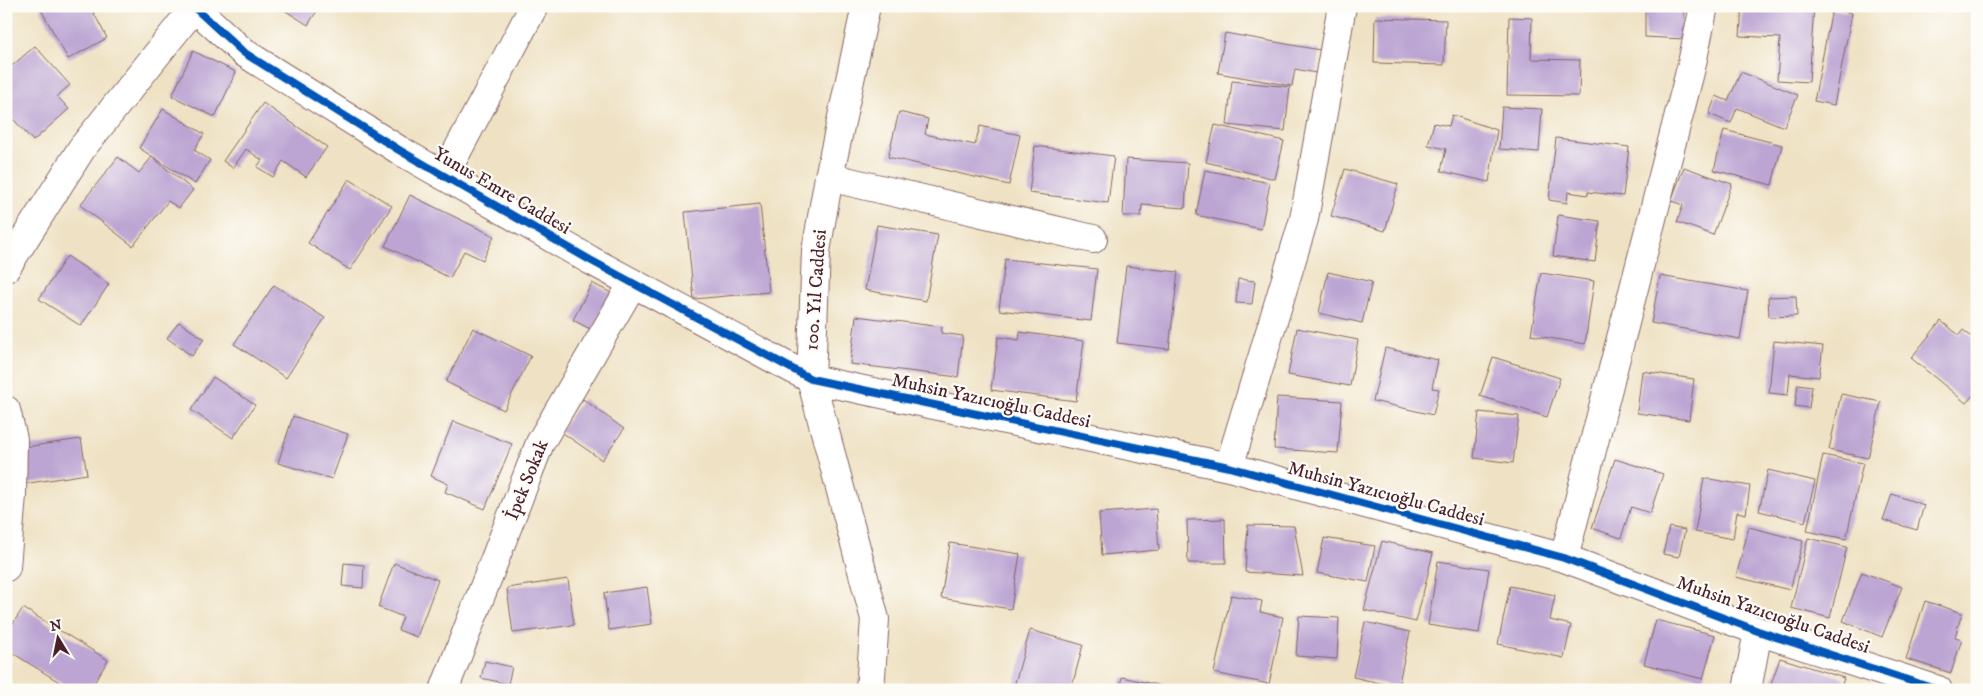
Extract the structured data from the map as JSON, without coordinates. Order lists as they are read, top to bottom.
{
  "streets": {
    "street": [
      "Yunus Emre Caddesi",
      "100. Yıl Caddesi",
      "Muhsin Yazıcıoğlu Caddesi",
      "İpek Sokak"
    ]
  },
  "crossings": [
    ["Yunus Emre Caddesi", "100. Yıl Caddesi"],
    ["Yunus Emre Caddesi", "Muhsin Yazıcıoğlu Caddesi"],
    ["Yunus Emre Caddesi", "İpek Sokak"],
    ["100. Yıl Caddesi", "Muhsin Yazıcıoğlu Caddesi"]
  ],
  "north": "top"
}
